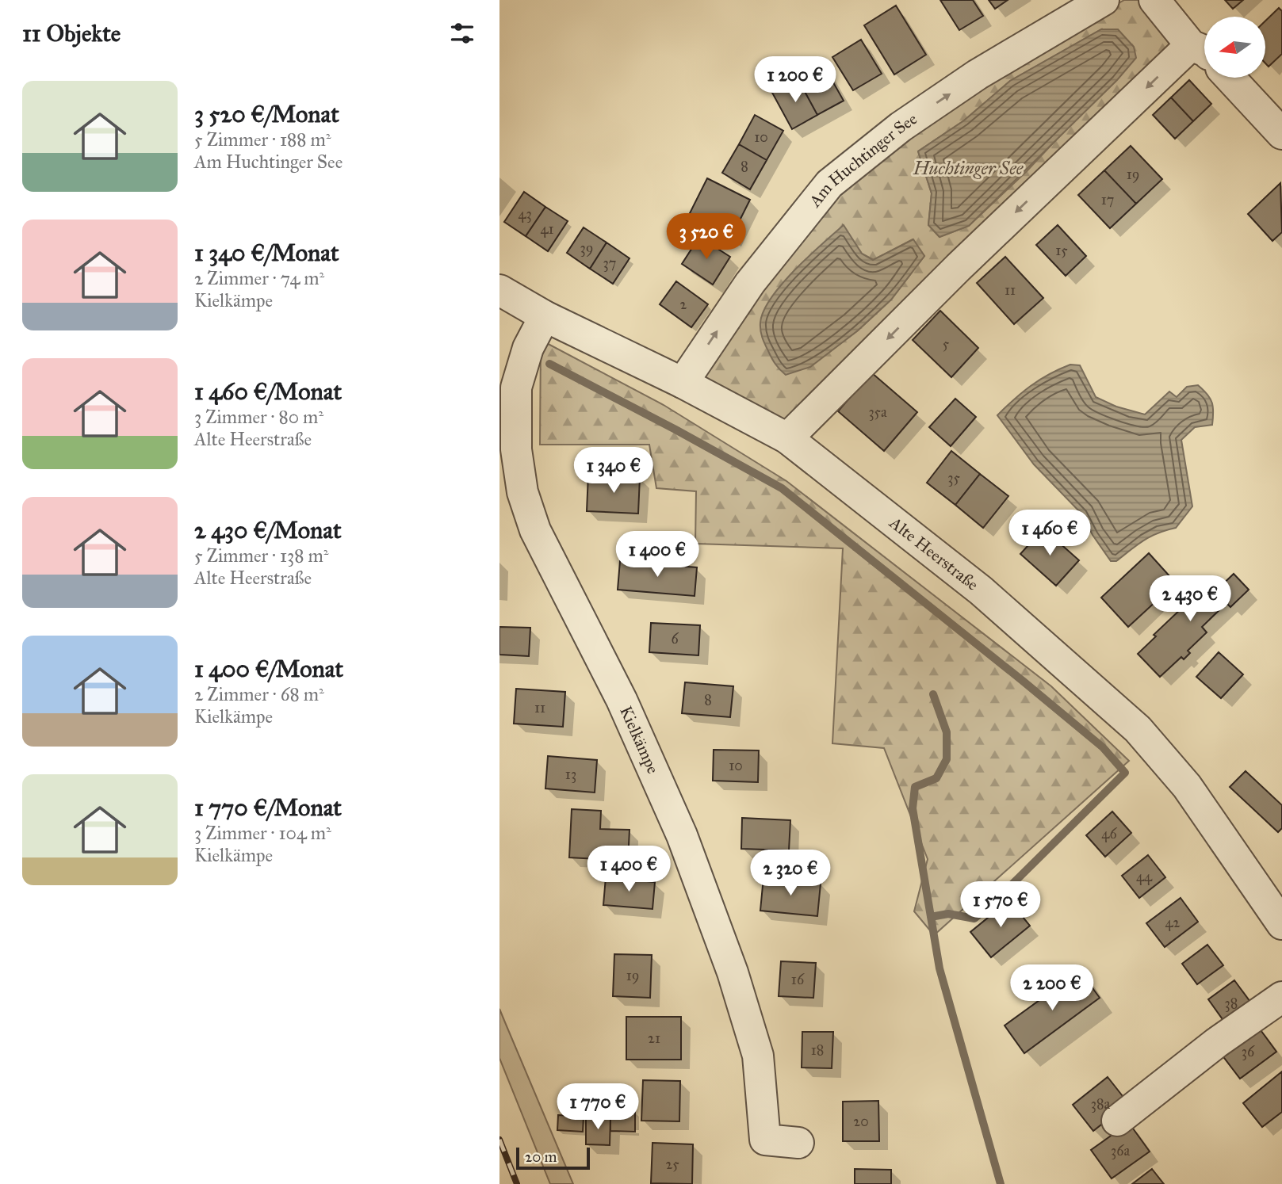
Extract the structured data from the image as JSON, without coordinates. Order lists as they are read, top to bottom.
{
  "streets": {
    "street": ["Am Huchtinger See", "Alte Heerstraße", "Kielkämpe"]
  },
  "crossings": [
    ["Am Huchtinger See", "Alte Heerstraße"],
    ["Alte Heerstraße", "Kielkämpe"]
  ],
  "water": ["Huchtinger See"],
  "house_numbers": [
    "10",
    "8",
    "19",
    "17",
    "43",
    "41",
    "39",
    "15",
    "37",
    "11",
    "2",
    "5",
    "35a",
    "35",
    "6",
    "8",
    "11",
    "10",
    "13",
    "46",
    "44",
    "42",
    "19",
    "16",
    "38",
    "21",
    "18",
    "36",
    "38a",
    "20",
    "36a",
    "25"
  ],
  "scale_bar": "20 m",
  "north": "left",
  "page": {
    "heading": "11 Objekte",
    "price": [
      "1 200 €",
      "3 520 €",
      "1 340 €",
      "1 460 €",
      "1 400 €",
      "2 430 €",
      "1 400 €",
      "2 320 €",
      "1 570 €",
      "2 200 €",
      "1 770 €"
    ],
    "list": [
      {
        "name": "3 520 €/Monat",
        "note": "5 Zimmer · 188 m² · Am Huchtinger See"
      },
      {
        "name": "1 340 €/Monat",
        "note": "2 Zimmer · 74 m² · Kielkämpe"
      },
      {
        "name": "1 460 €/Monat",
        "note": "3 Zimmer · 80 m² · Alte Heerstraße"
      },
      {
        "name": "2 430 €/Monat",
        "note": "5 Zimmer · 138 m² · Alte Heerstraße"
      },
      {
        "name": "1 400 €/Monat",
        "note": "2 Zimmer · 68 m² · Kielkämpe"
      },
      {
        "name": "1 770 €/Monat",
        "note": "3 Zimmer · 104 m² · Kielkämpe"
      }
    ],
    "scale": "20 m"
  }
}
